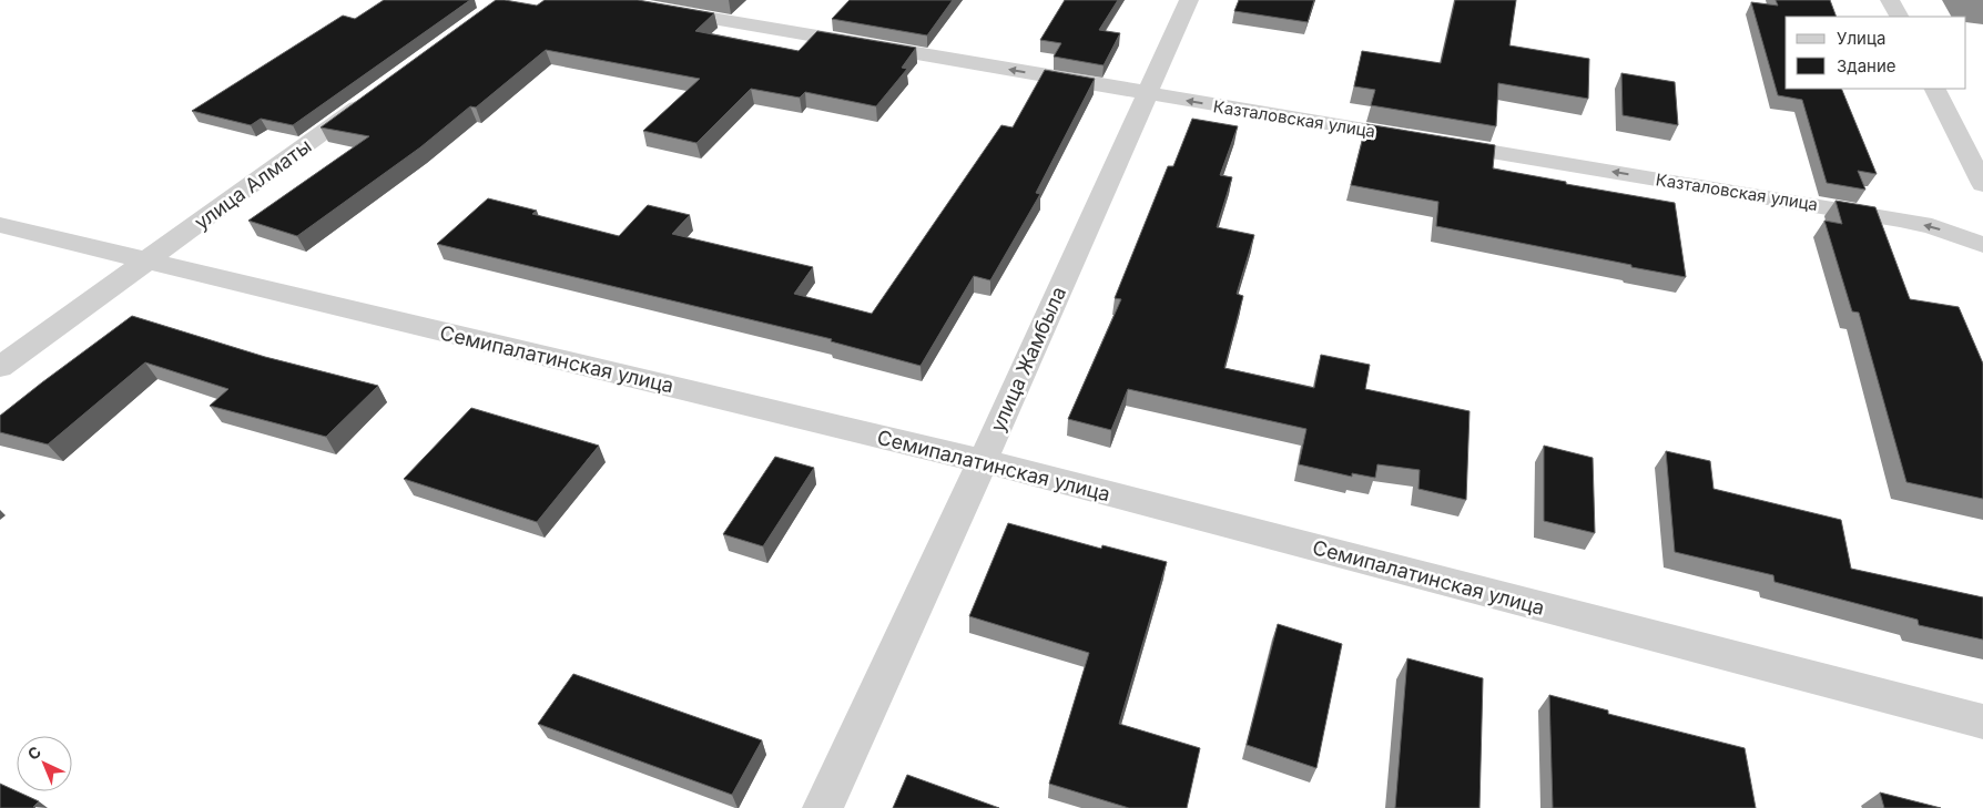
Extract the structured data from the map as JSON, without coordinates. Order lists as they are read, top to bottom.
{
  "streets": {
    "street": [
      "Казталовская улица",
      "улица Алматы",
      "Семипалатинская улица",
      "улица Жамбыла"
    ]
  },
  "crossings": [
    ["Казталовская улица", "улица Жамбыла"],
    ["улица Алматы", "Семипалатинская улица"],
    ["Семипалатинская улица", "улица Жамбыла"]
  ],
  "one_way": ["Казталовская улица"],
  "legend": ["Улица", "Здание"],
  "north": "top left"
}
